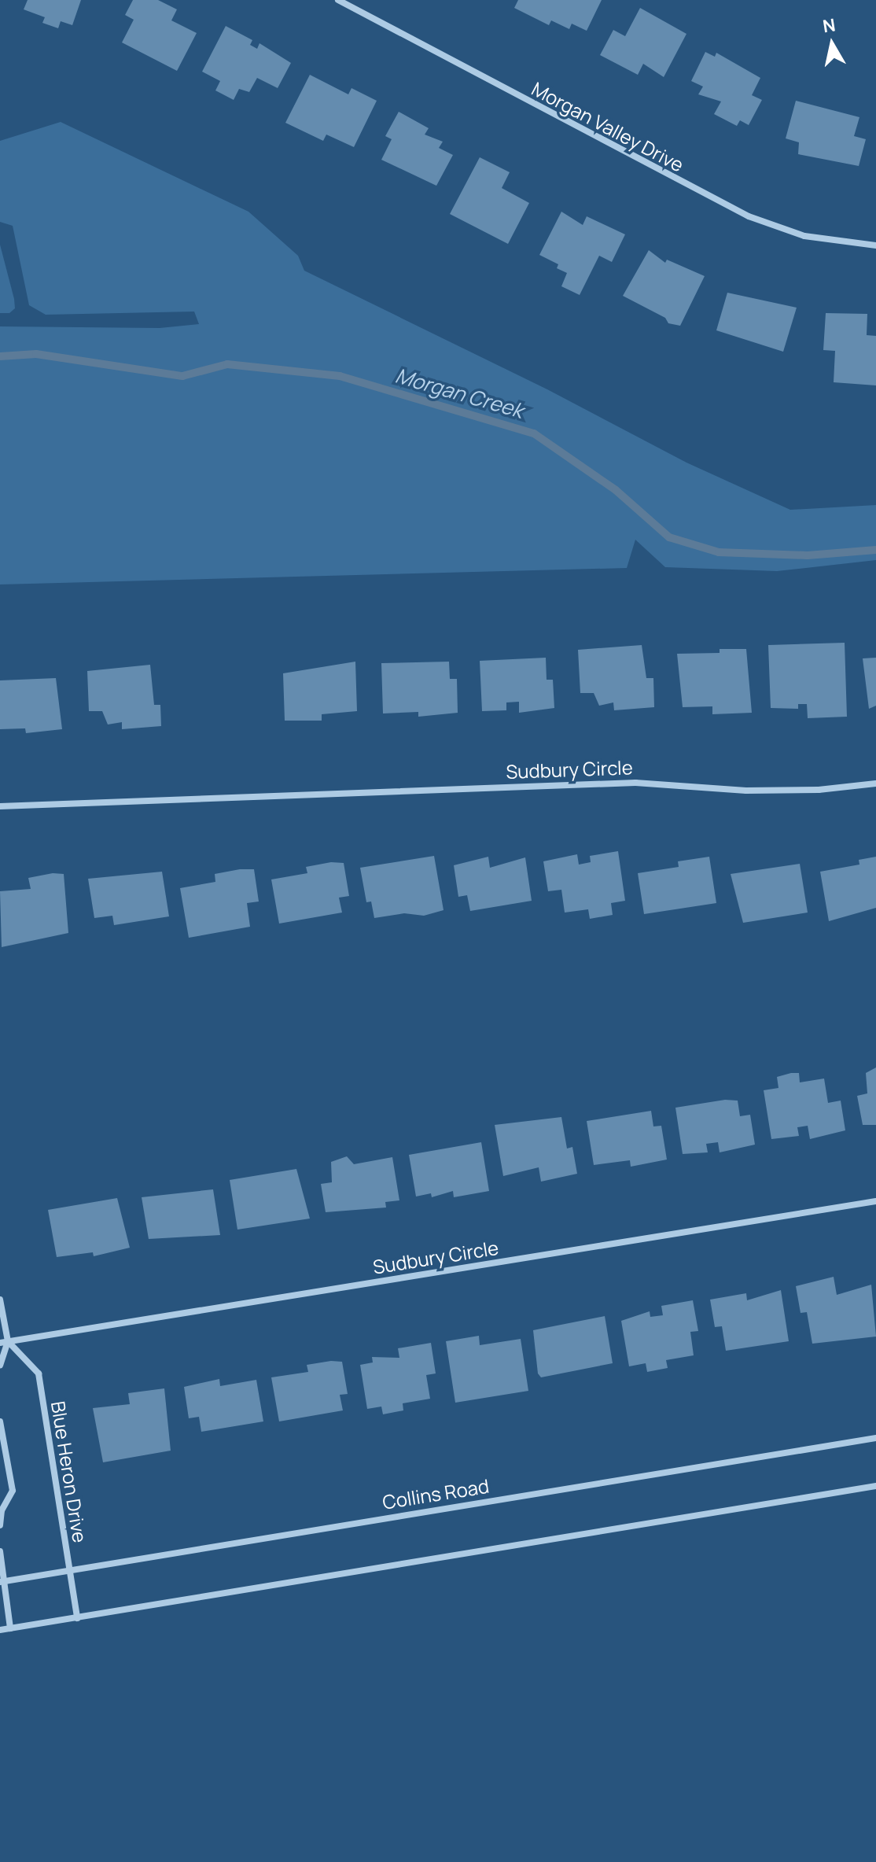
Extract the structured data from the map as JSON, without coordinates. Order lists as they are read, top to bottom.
{
  "streets": {
    "street": [
      "Morgan Valley Drive",
      "Sudbury Circle",
      "Blue Heron Drive",
      "Collins Road"
    ]
  },
  "crossings": [
    ["Sudbury Circle", "Blue Heron Drive"],
    ["Blue Heron Drive", "Collins Road"]
  ],
  "water": ["Morgan Creek"],
  "north": "top"
}
